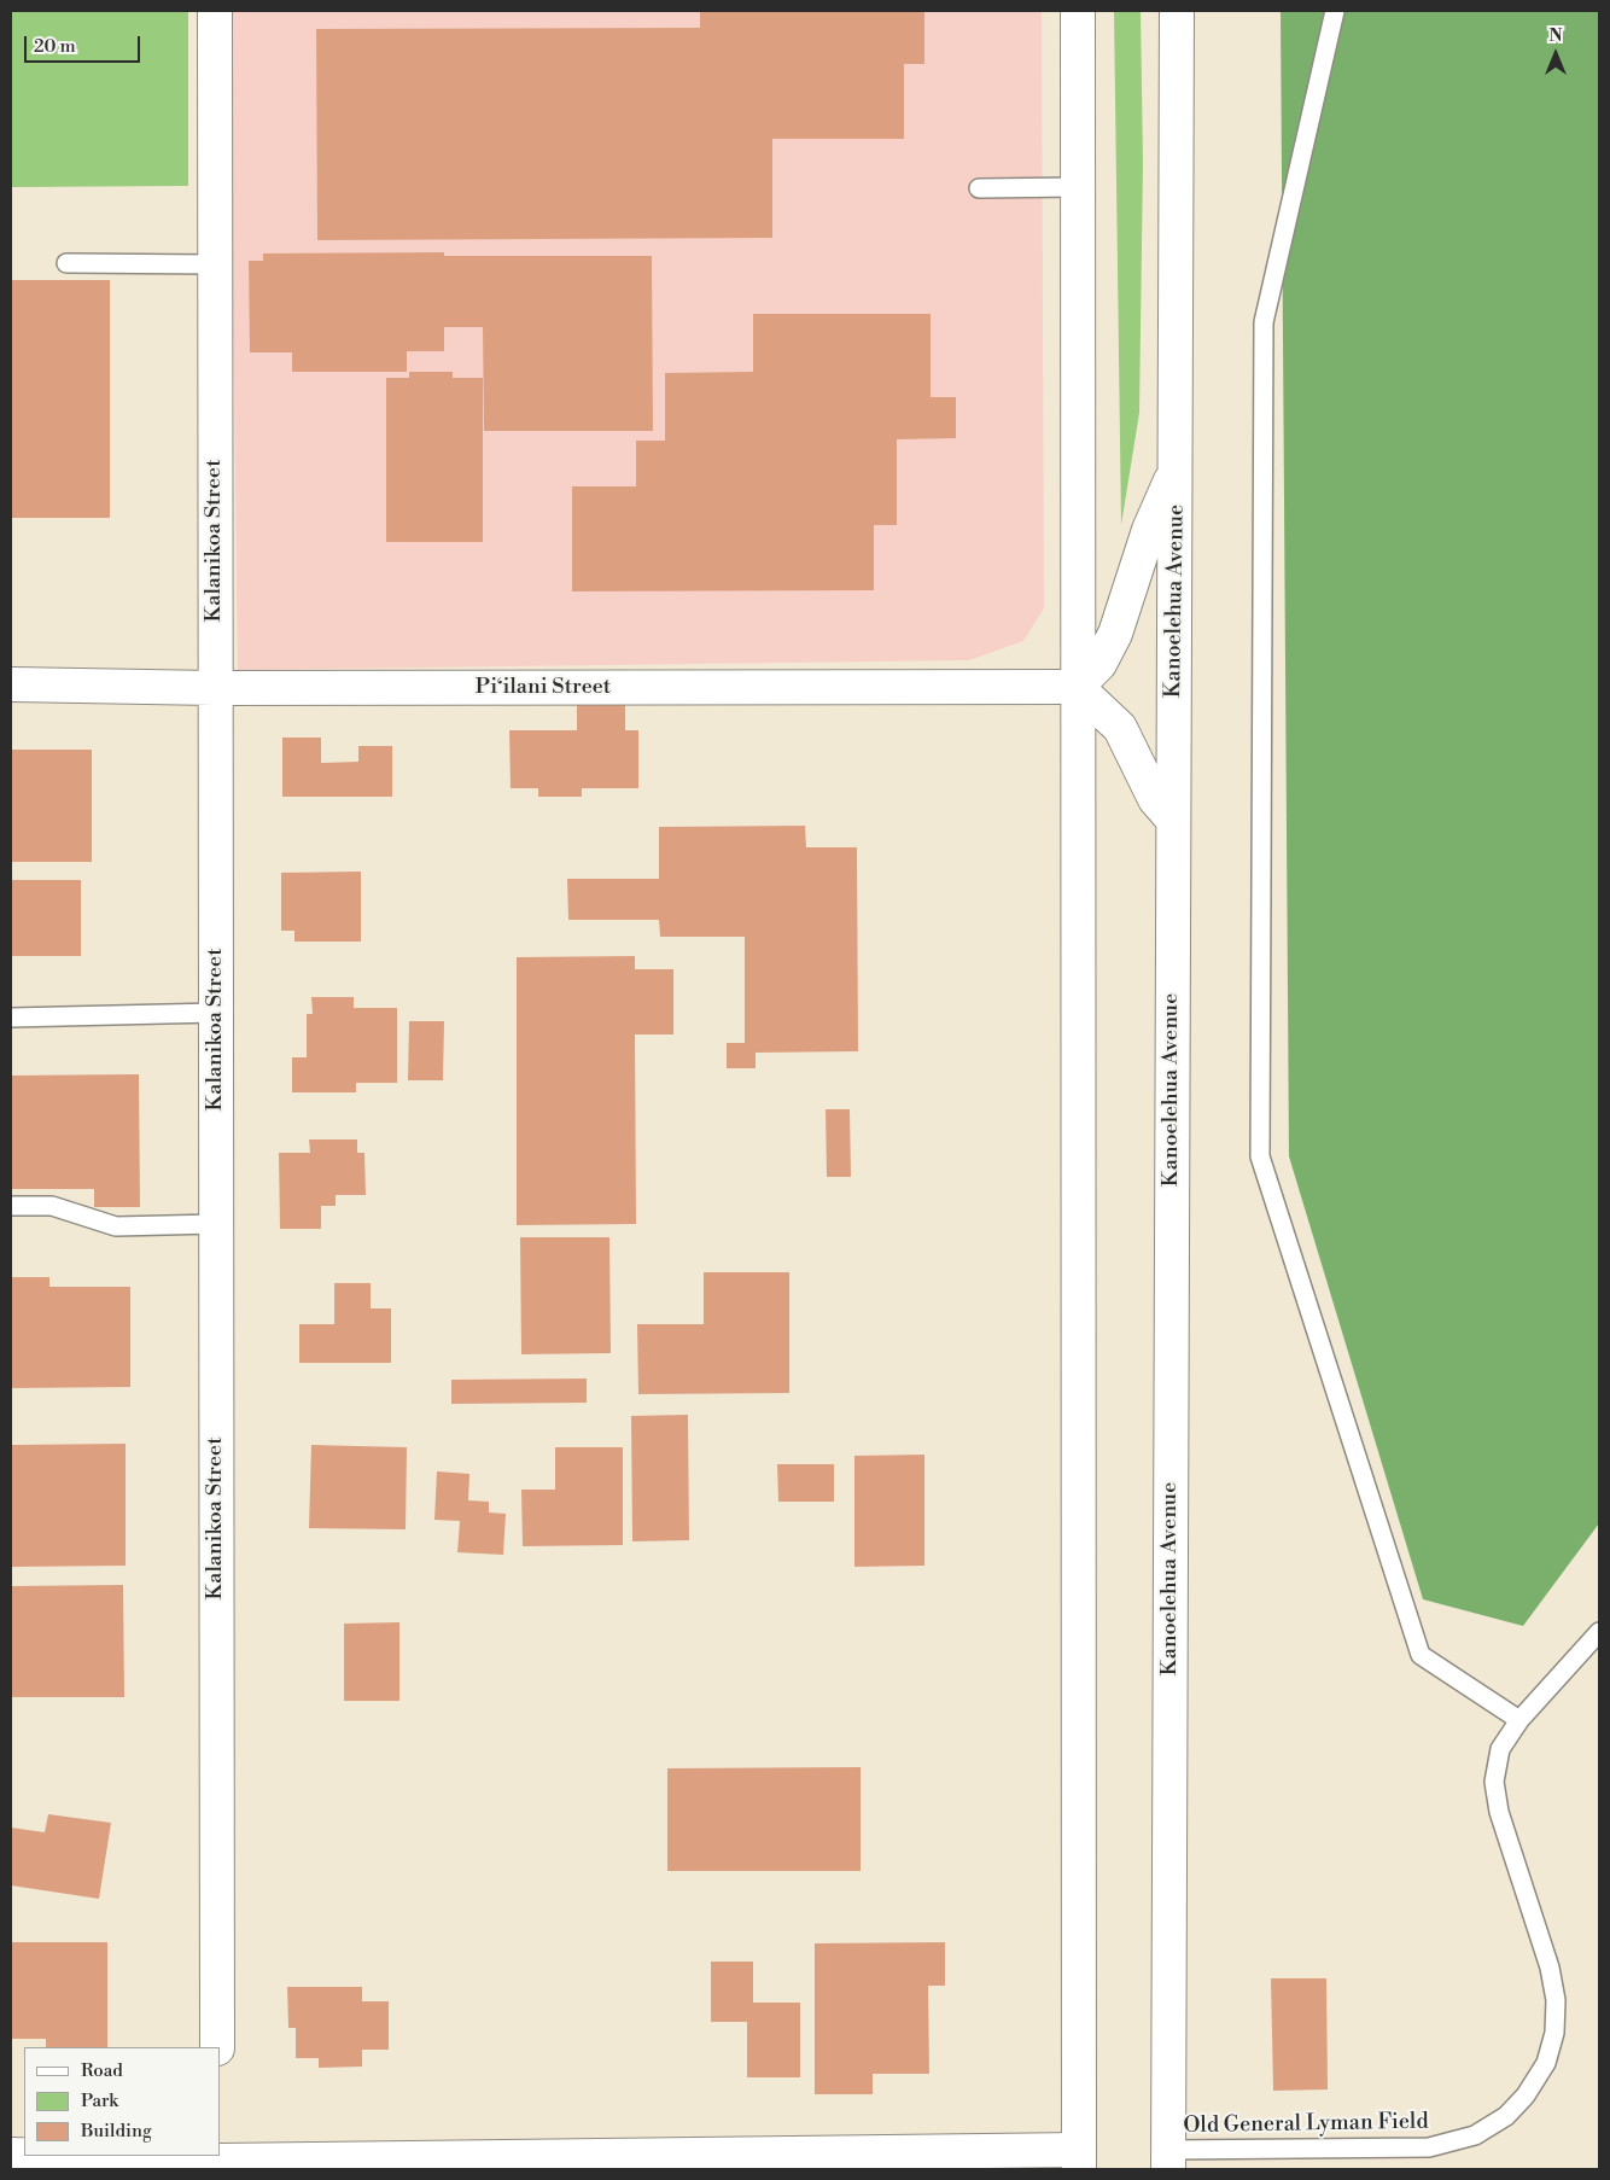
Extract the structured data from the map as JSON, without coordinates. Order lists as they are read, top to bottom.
{
  "streets": {
    "main road": ["Kalanikoa Street", "Kanoelehua Avenue", "Pi‘ilani Street"],
    "lane": ["Old General Lyman Field"]
  },
  "crossings": [
    ["Kalanikoa Street", "Pi‘ilani Street"],
    ["Kanoelehua Avenue", "Old General Lyman Field"]
  ],
  "legend": ["Road", "Park", "Building"],
  "scale_bar": "20 m",
  "north": "top"
}
